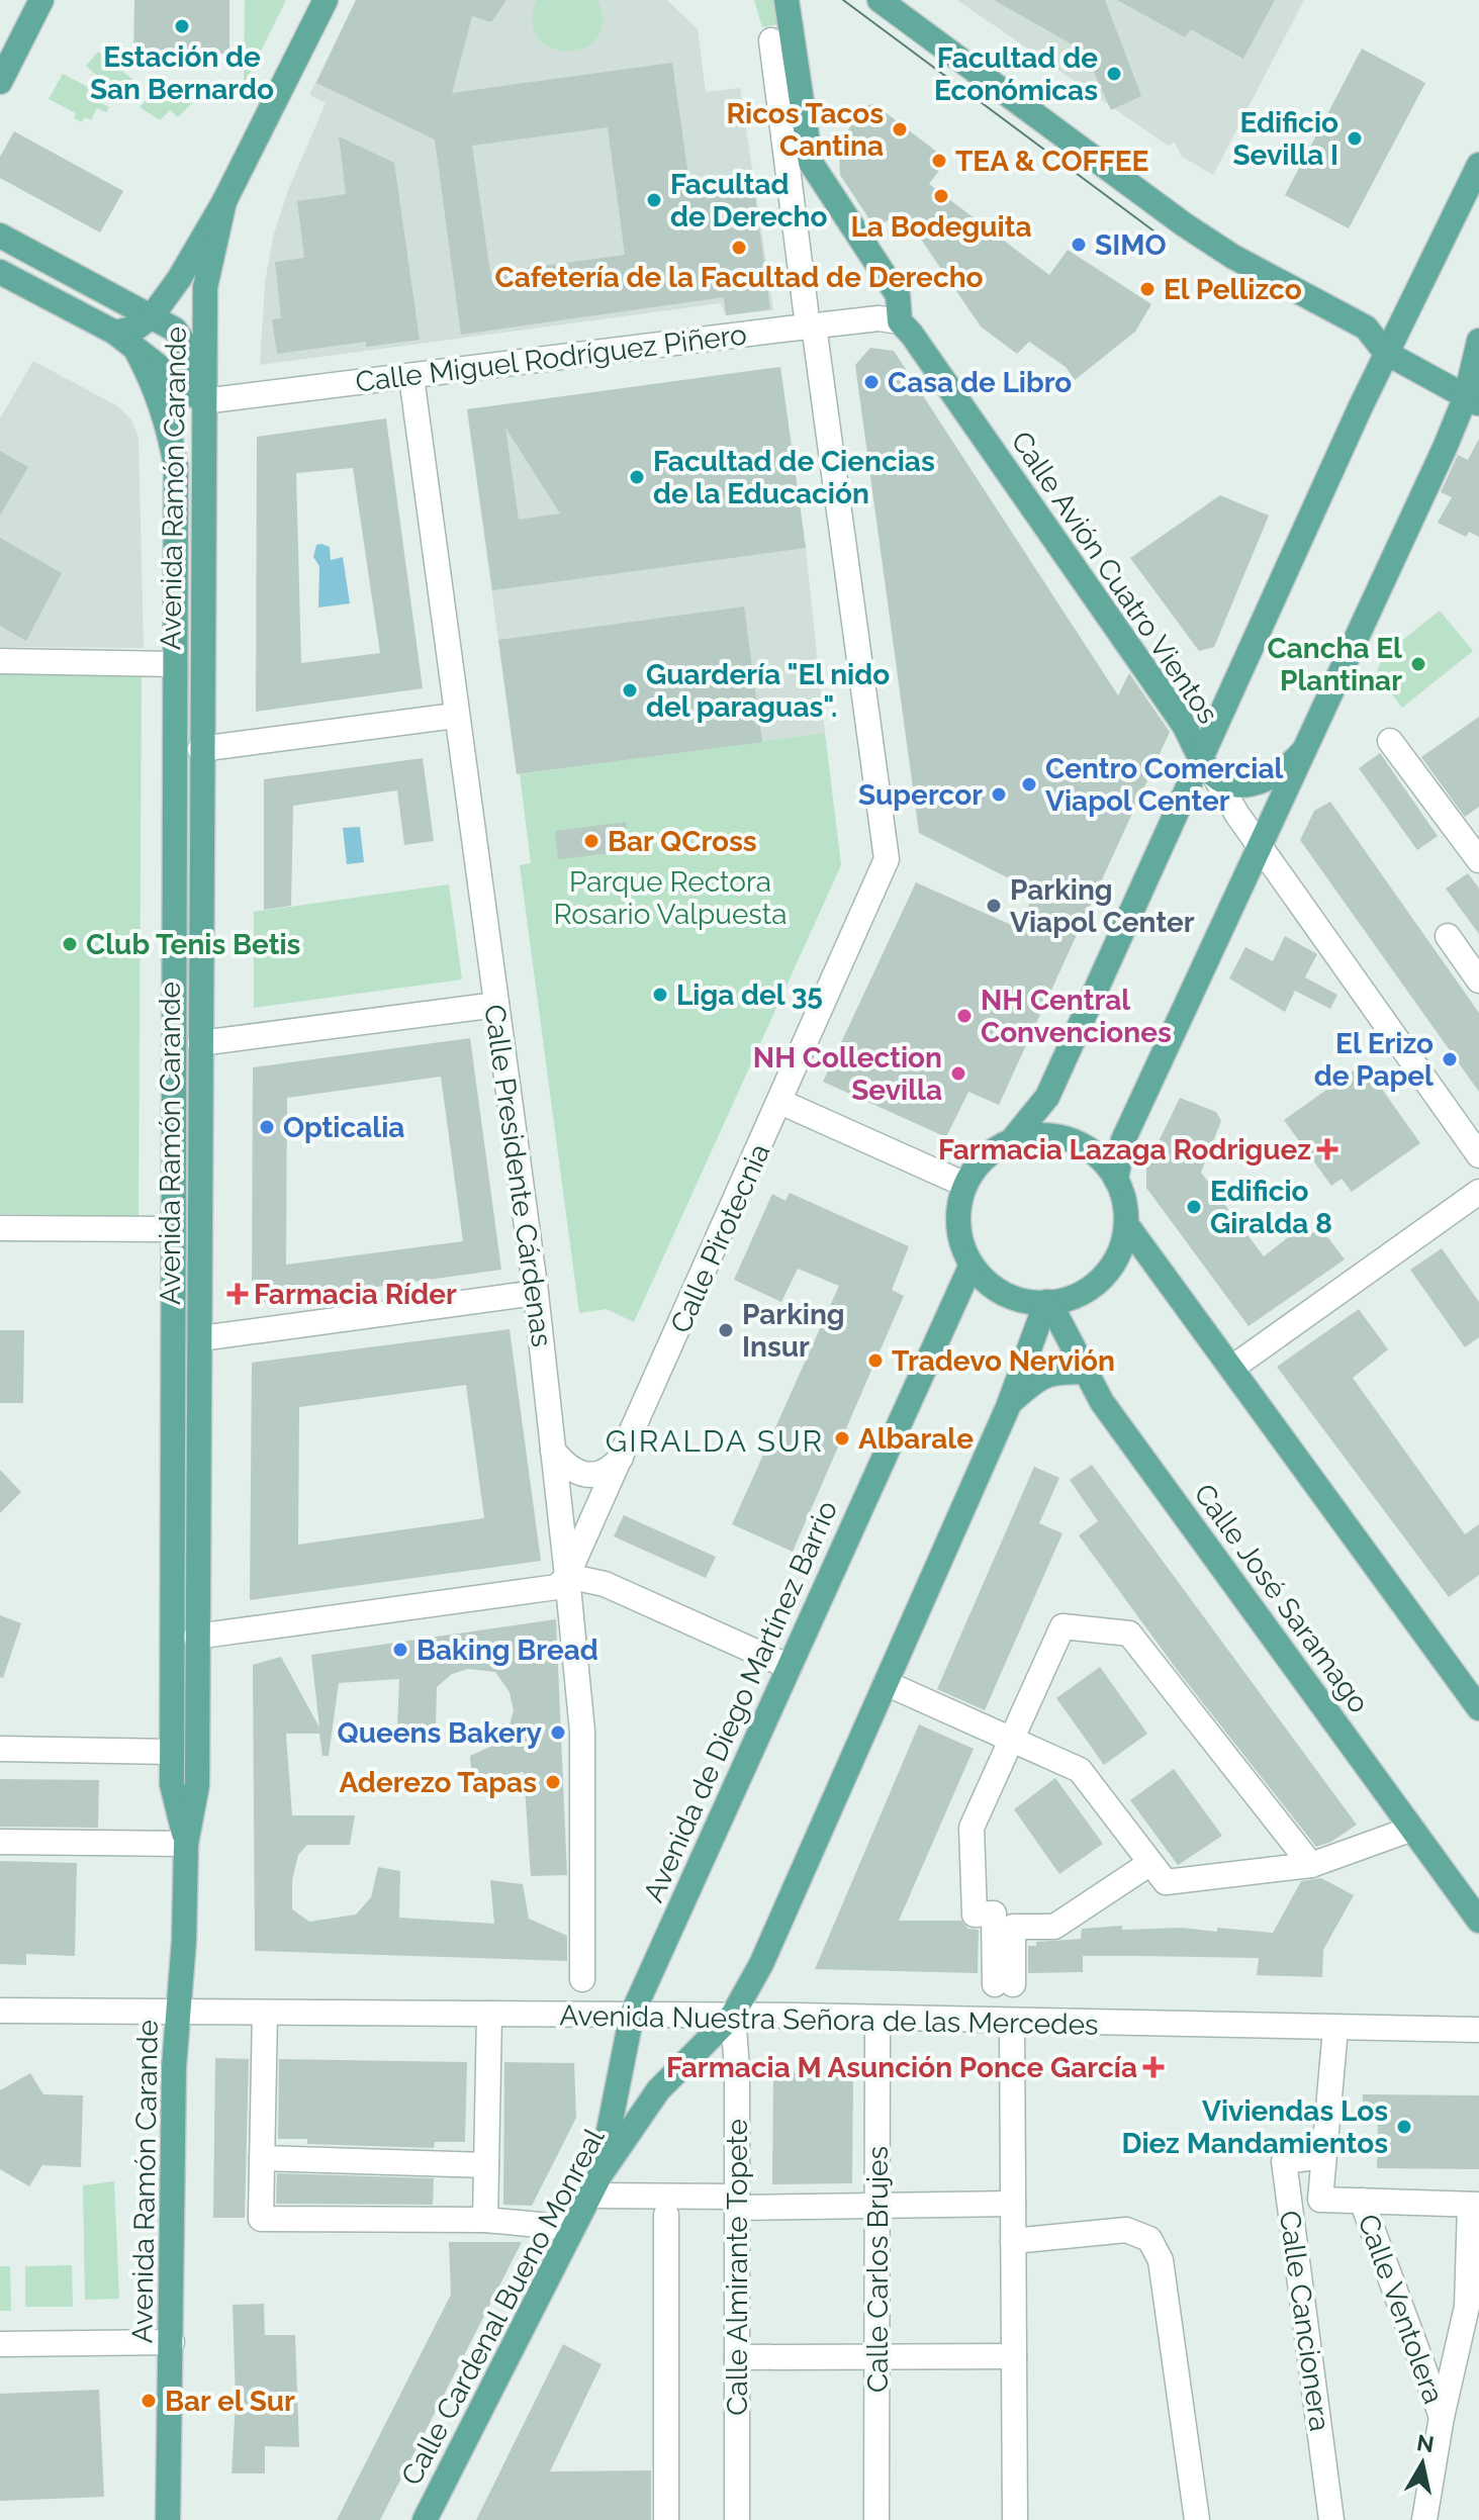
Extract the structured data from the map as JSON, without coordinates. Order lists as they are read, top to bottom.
{
  "streets": {
    "main road": [
      "Avenida Ramón Carande",
      "Calle Avión Cuatro Vientos",
      "Calle José Saramago",
      "Avenida de Diego Martínez Barrio",
      "Calle Cardenal Bueno Monreal"
    ],
    "street": [
      "Calle Miguel Rodríguez Piñero",
      "Calle Presidente Cárdenas",
      "Calle Pirotecnia",
      "Avenida Nuestra Señora de las Mercedes",
      "Calle Almirante Topete",
      "Calle Carlos Brujes",
      "Calle Ventolera",
      "Calle Cancionera"
    ]
  },
  "crossings": [
    ["Calle Miguel Rodríguez Piñero", "Avenida Ramón Carande"],
    ["Calle Miguel Rodríguez Piñero", "Calle Avión Cuatro Vientos"],
    ["Calle Miguel Rodríguez Piñero", "Calle Presidente Cárdenas"],
    ["Calle Miguel Rodríguez Piñero", "Calle Pirotecnia"],
    ["Avenida Ramón Carande", "Avenida Nuestra Señora de las Mercedes"],
    ["Calle Presidente Cárdenas", "Calle Pirotecnia"],
    ["Calle José Saramago", "Avenida de Diego Martínez Barrio"],
    ["Avenida de Diego Martínez Barrio", "Avenida Nuestra Señora de las Mercedes"],
    ["Avenida de Diego Martínez Barrio", "Calle Cardenal Bueno Monreal"],
    ["Avenida Nuestra Señora de las Mercedes", "Calle Almirante Topete"],
    ["Avenida Nuestra Señora de las Mercedes", "Calle Carlos Brujes"],
    ["Avenida Nuestra Señora de las Mercedes", "Calle Cardenal Bueno Monreal"],
    ["Calle Almirante Topete", "Calle Cardenal Bueno Monreal"]
  ],
  "districts": ["GIRALDA SUR"],
  "parks": ["Parque Rectora Rosario Valpuesta"],
  "places": {
    "other": [
      "Estación de San Bernardo",
      "Facultad de Económicas",
      "Ricos Tacos Cantina",
      "Edificio Sevilla I",
      "TEA & COFFEE",
      "La Bodeguita",
      "Facultad de Derecho",
      "SIMO",
      "Cafetería de la Facultad de Derecho",
      "El Pellizco",
      "Casa de Libro",
      "Facultad de Ciencias de la Educación",
      "Cancha El Plantinar",
      "Guardería \"El nido del paraguas\".",
      "Centro Comercial Viapol Center",
      "Supercor",
      "Bar QCross",
      "Parking Viapol Center",
      "Club Tenis Betis",
      "Liga del 35",
      "NH Central Convenciones",
      "El Erizo de Papel",
      "NH Collection Sevilla",
      "Opticalia",
      "Edificio Giralda 8",
      "Parking Insur",
      "Tradevo Nervión",
      "Albarale",
      "Baking Bread",
      "Queens Bakery",
      "Aderezo Tapas",
      "Viviendas Los Diez Mandamientos",
      "Bar el Sur"
    ],
    "health": ["Farmacia Lazaga Rodriguez", "Farmacia Ríder", "Farmacia M Asunción Ponce García"]
  },
  "north": "top"
}
